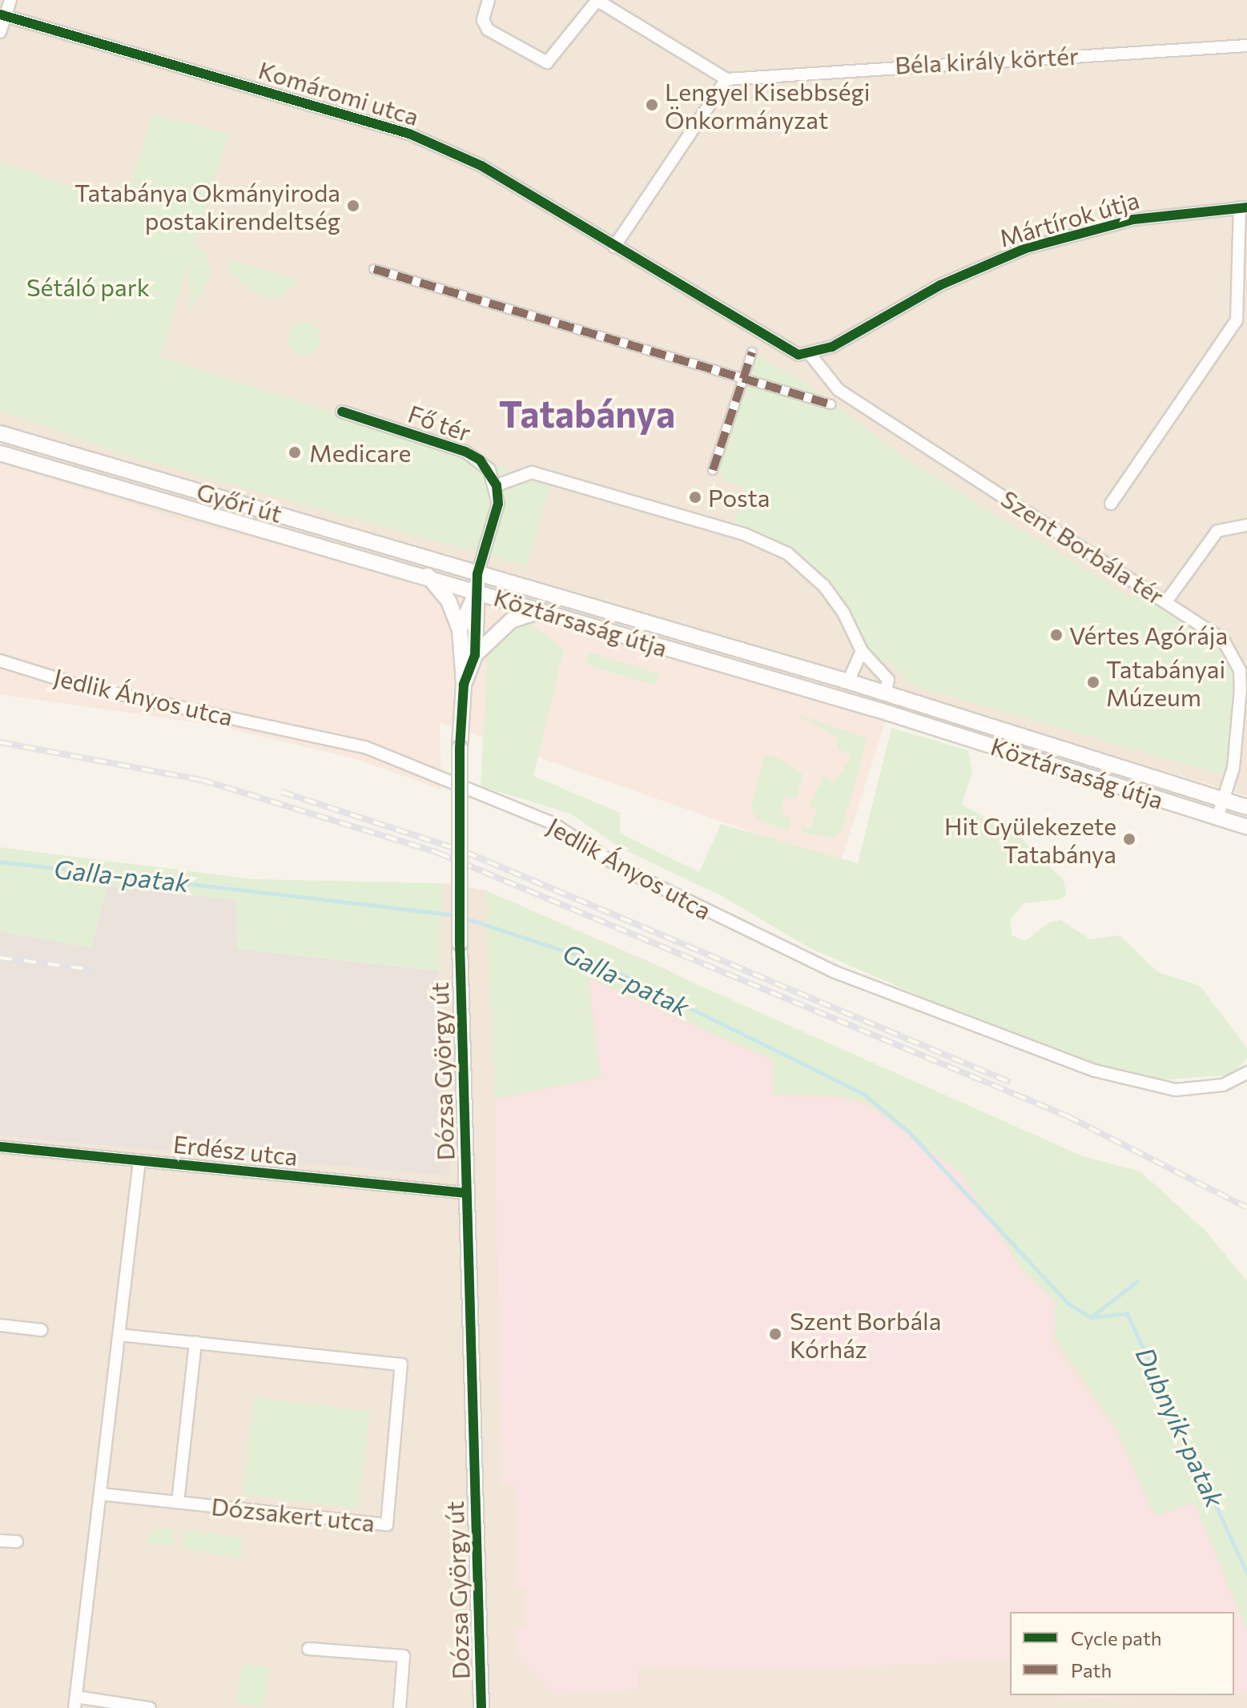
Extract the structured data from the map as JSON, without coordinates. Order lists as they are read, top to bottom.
{
  "streets": {
    "street": [
      "Béla király körtér",
      "Komáromi utca",
      "Mártírok útja",
      "Fő tér",
      "Győri út",
      "Szent Borbála tér",
      "Köztársaság útja",
      "Jedlik Ányos utca",
      "Dózsa György út",
      "Erdész utca",
      "Dózsakert utca"
    ]
  },
  "crossings": [
    ["Komáromi utca", "Mártírok útja"],
    ["Komáromi utca", "Szent Borbála tér"],
    ["Mártírok útja", "Szent Borbála tér"],
    ["Győri út", "Köztársaság útja"],
    ["Győri út", "Dózsa György út"],
    ["Szent Borbála tér", "Köztársaság útja"],
    ["Köztársaság útja", "Dózsa György út"],
    ["Jedlik Ányos utca", "Dózsa György út"],
    ["Dózsa György út", "Erdész utca"]
  ],
  "districts": ["Tatabánya"],
  "water": ["Galla-patak", "Dubnyik-patak"],
  "parks": ["Sétáló park"],
  "places": [
    "Lengyel Kisebbségi Önkormányzat",
    "Tatabánya Okmányiroda postakirendeltség",
    "Medicare",
    "Posta",
    "Vértes Agórája",
    "Tatabányai Múzeum",
    "Hit Gyülekezete Tatabánya",
    "Szent Borbála Kórház"
  ],
  "legend": ["Cycle path", "Path"]
}
